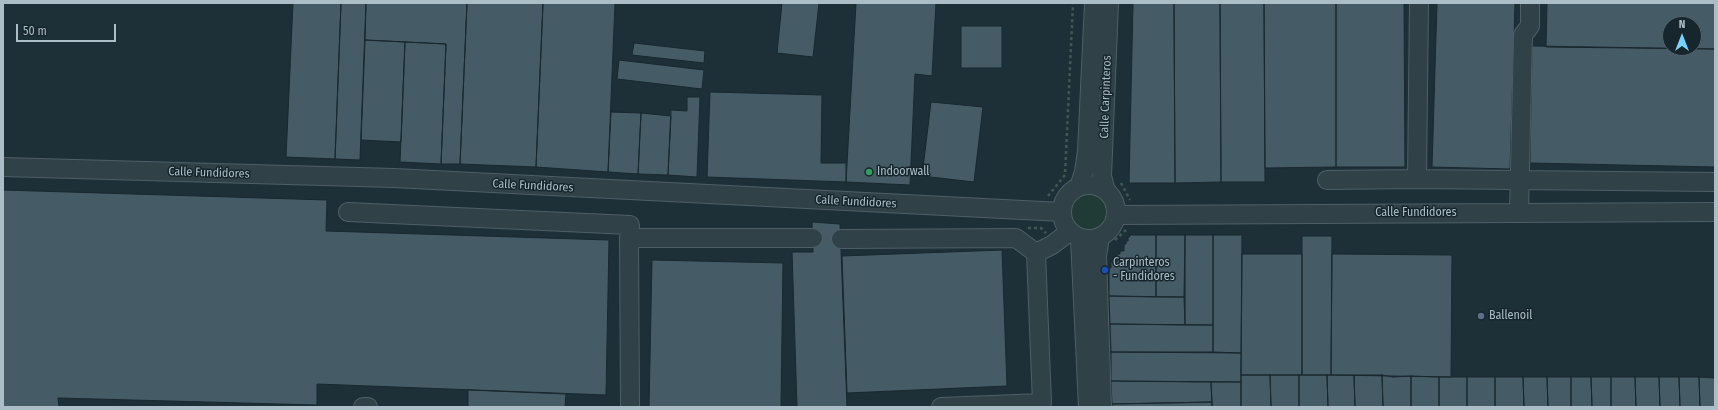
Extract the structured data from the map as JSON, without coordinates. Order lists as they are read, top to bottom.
{
  "streets": {
    "street": ["Calle Carpinteros", "Calle Fundidores"]
  },
  "crossings": [
    ["Calle Carpinteros", "Calle Fundidores"]
  ],
  "places": ["Indoorwall", "Carpinteros - Fundidores", "Ballenoil"],
  "scale_bar": "50 m",
  "north": "top"
}
